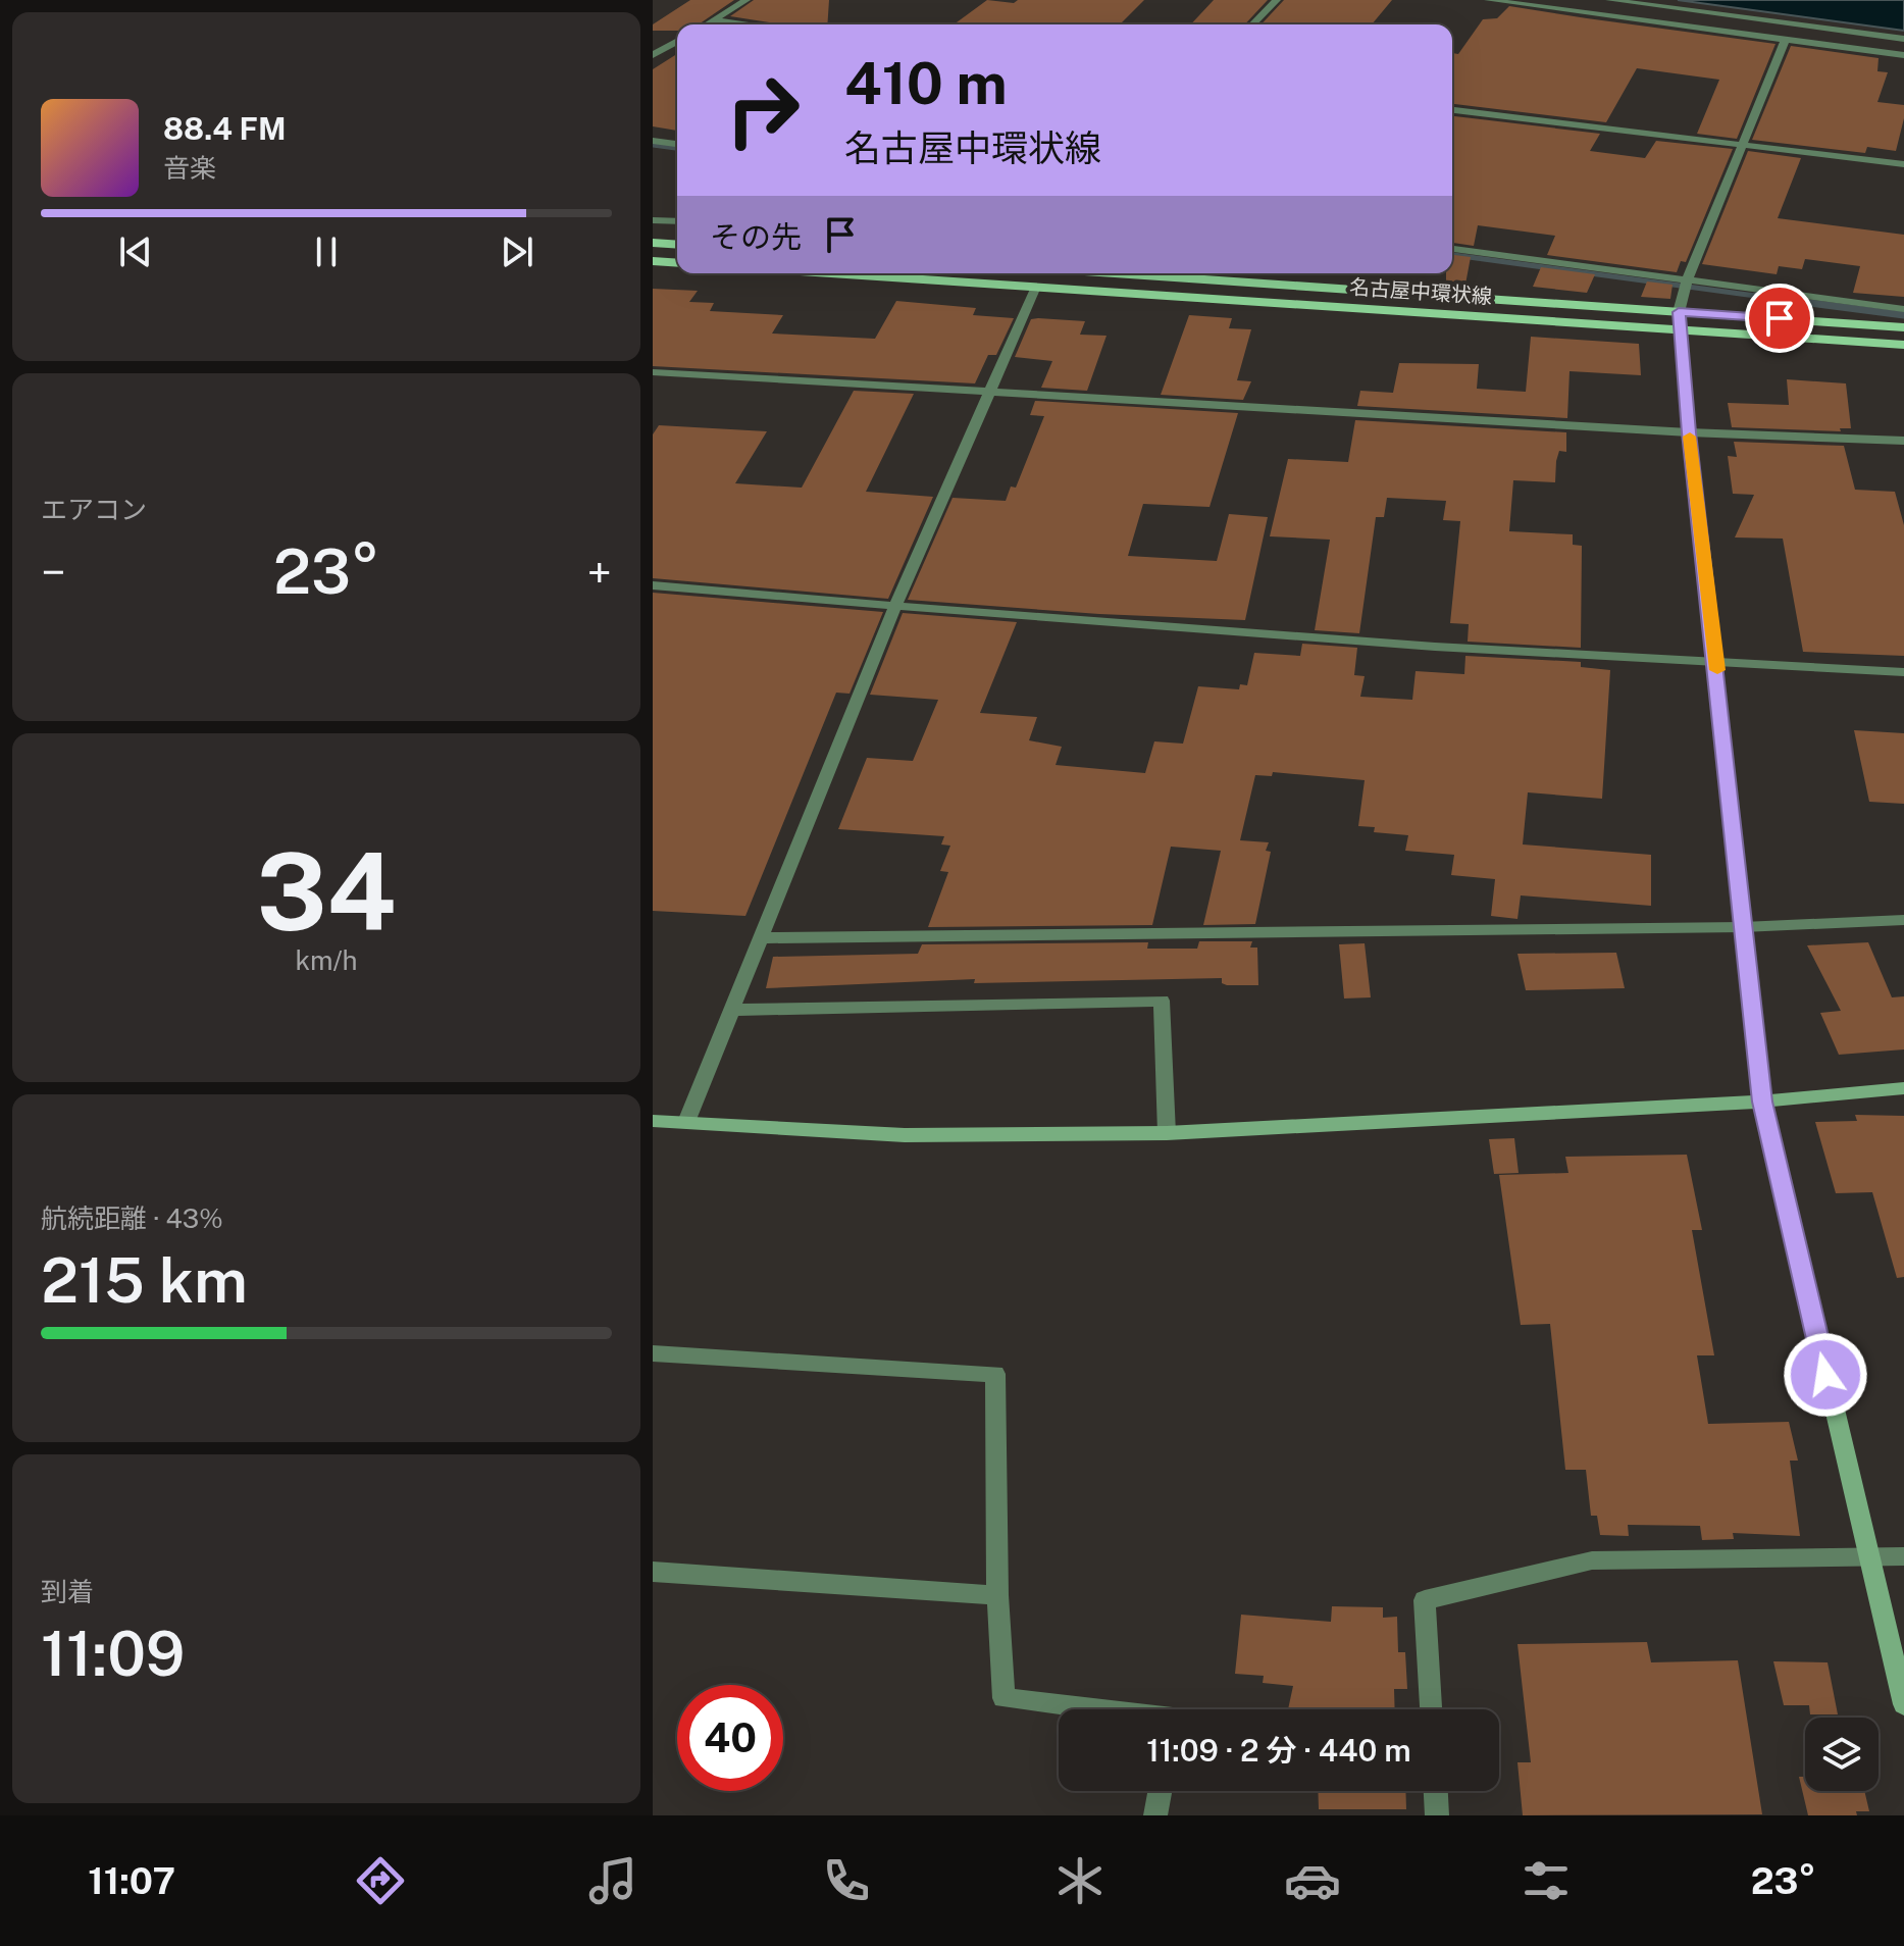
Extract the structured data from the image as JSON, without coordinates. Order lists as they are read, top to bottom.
{
  "streets": {
    "main road": ["名古屋中環状線"]
  },
  "page": {
    "turn": ["410 m", "名古屋中環状線"],
    "song": ["88.4 FM", "音楽"],
    "then": "その先",
    "tile": [
      "エアコン",
      ["34", "km/h"],
      ["航続距離 · 43%", "215 km"],
      ["到着", "11:09"]
    ],
    "heat": ["−", "23°", "+"],
    "limit": "40",
    "trip": "11:09 · 2 分 · 440 m",
    "tabs": ["11:07", "23°"]
  }
}
